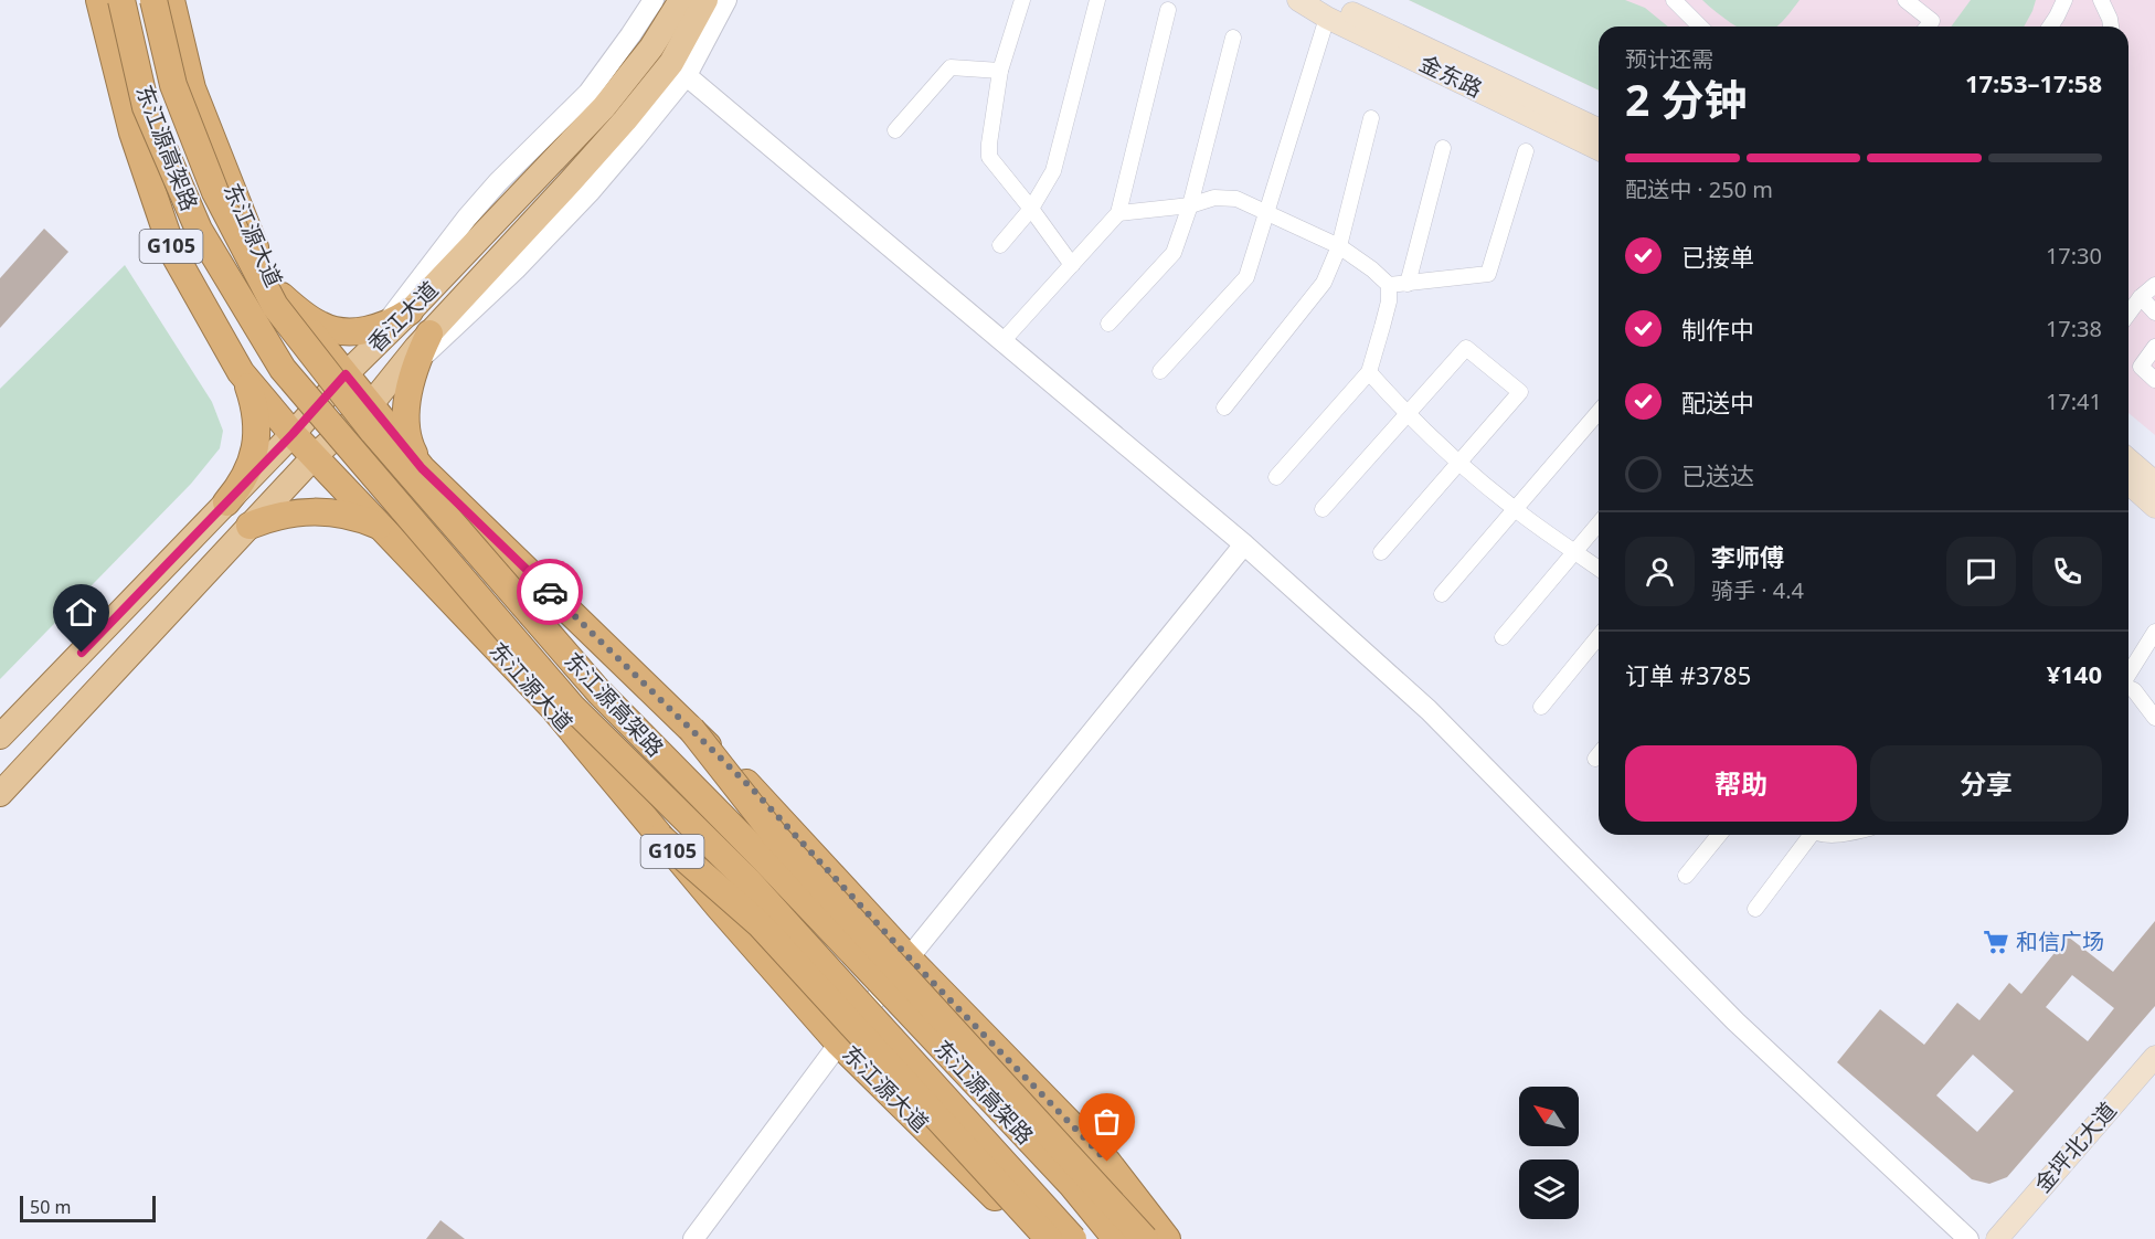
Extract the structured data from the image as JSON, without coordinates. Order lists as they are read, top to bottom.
{
  "streets": {
    "highway": ["东江源高架路", "东江源大道", "G105"],
    "main road": ["金东路", "香江大道", "金坪北大道"]
  },
  "crossings": [
    ["东江源大道", "香江大道"]
  ],
  "places": {
    "supermarket": ["和信广场"]
  },
  "scale_bar": "50 m",
  "north": "top left",
  "page": {
    "heading": ["2 分钟", "预计还需", "17:53–17:58"],
    "panel": [
      "李师傅",
      "骑手 · 4.4",
      "订单 #3785",
      "¥140"
    ],
    "bar": "配送中 · 250 m",
    "list": [
      ["已接单", "17:30"],
      ["制作中", "17:38"],
      ["配送中", "17:41"],
      "已送达"
    ],
    "buttons": ["帮助", "分享"],
    "scale": "50 m"
  }
}
